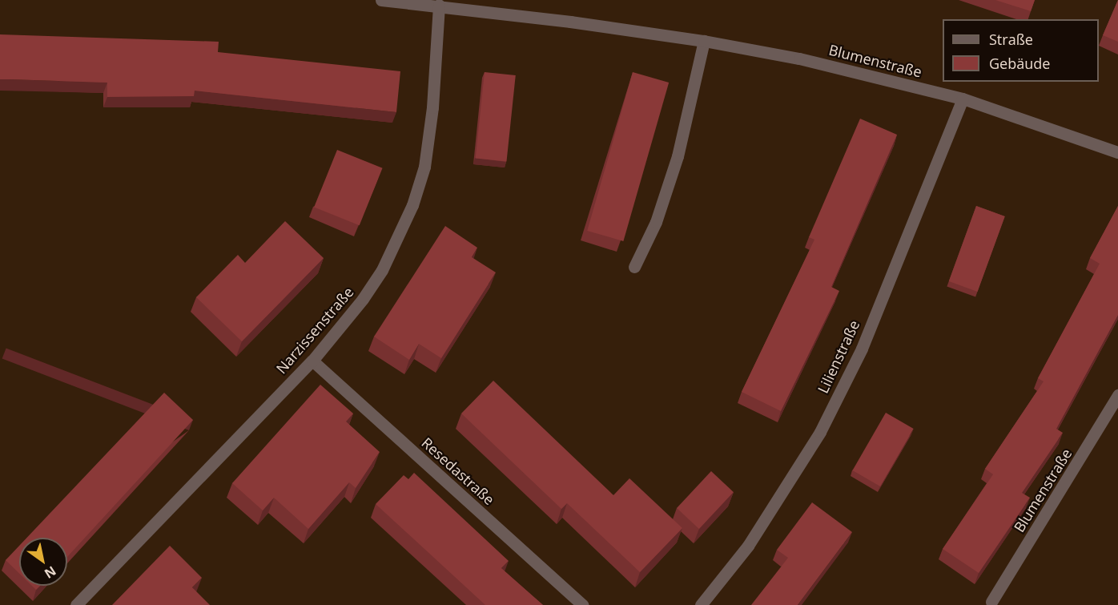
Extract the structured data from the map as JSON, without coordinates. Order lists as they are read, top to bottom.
{
  "streets": {
    "street": [
      "Blumenstraße",
      "Narzissenstraße",
      "Lilienstraße",
      "Resedastraße"
    ]
  },
  "crossings": [
    ["Blumenstraße", "Narzissenstraße"],
    ["Blumenstraße", "Lilienstraße"],
    ["Narzissenstraße", "Resedastraße"]
  ],
  "legend": ["Straße", "Gebäude"],
  "north": "bottom right"
}
